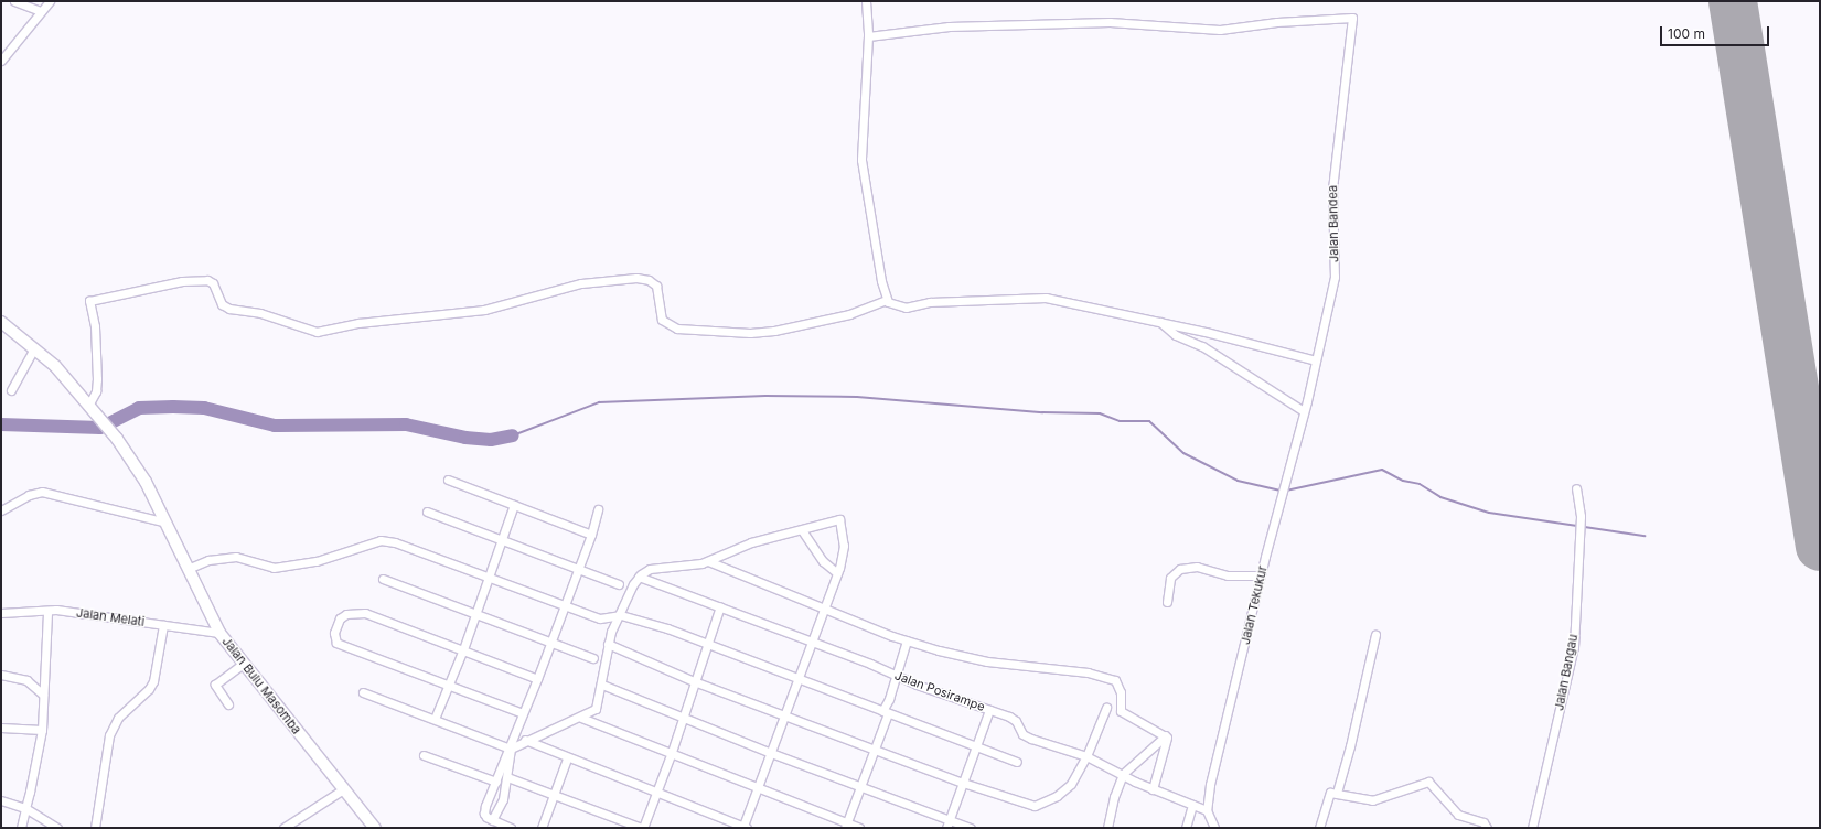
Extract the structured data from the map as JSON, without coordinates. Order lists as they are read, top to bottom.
{
  "streets": {
    "street": [
      "Jalan Bandea",
      "Jalan Tekukur",
      "Jalan Melati",
      "Jalan Bangau",
      "Jalan Bulu Masomba",
      "Jalan Posirampe"
    ]
  },
  "crossings": [
    ["Jalan Bandea", "Jalan Tekukur"],
    ["Jalan Tekukur", "Jalan Posirampe"],
    ["Jalan Melati", "Jalan Bulu Masomba"]
  ],
  "scale_bar": "100 m"
}
